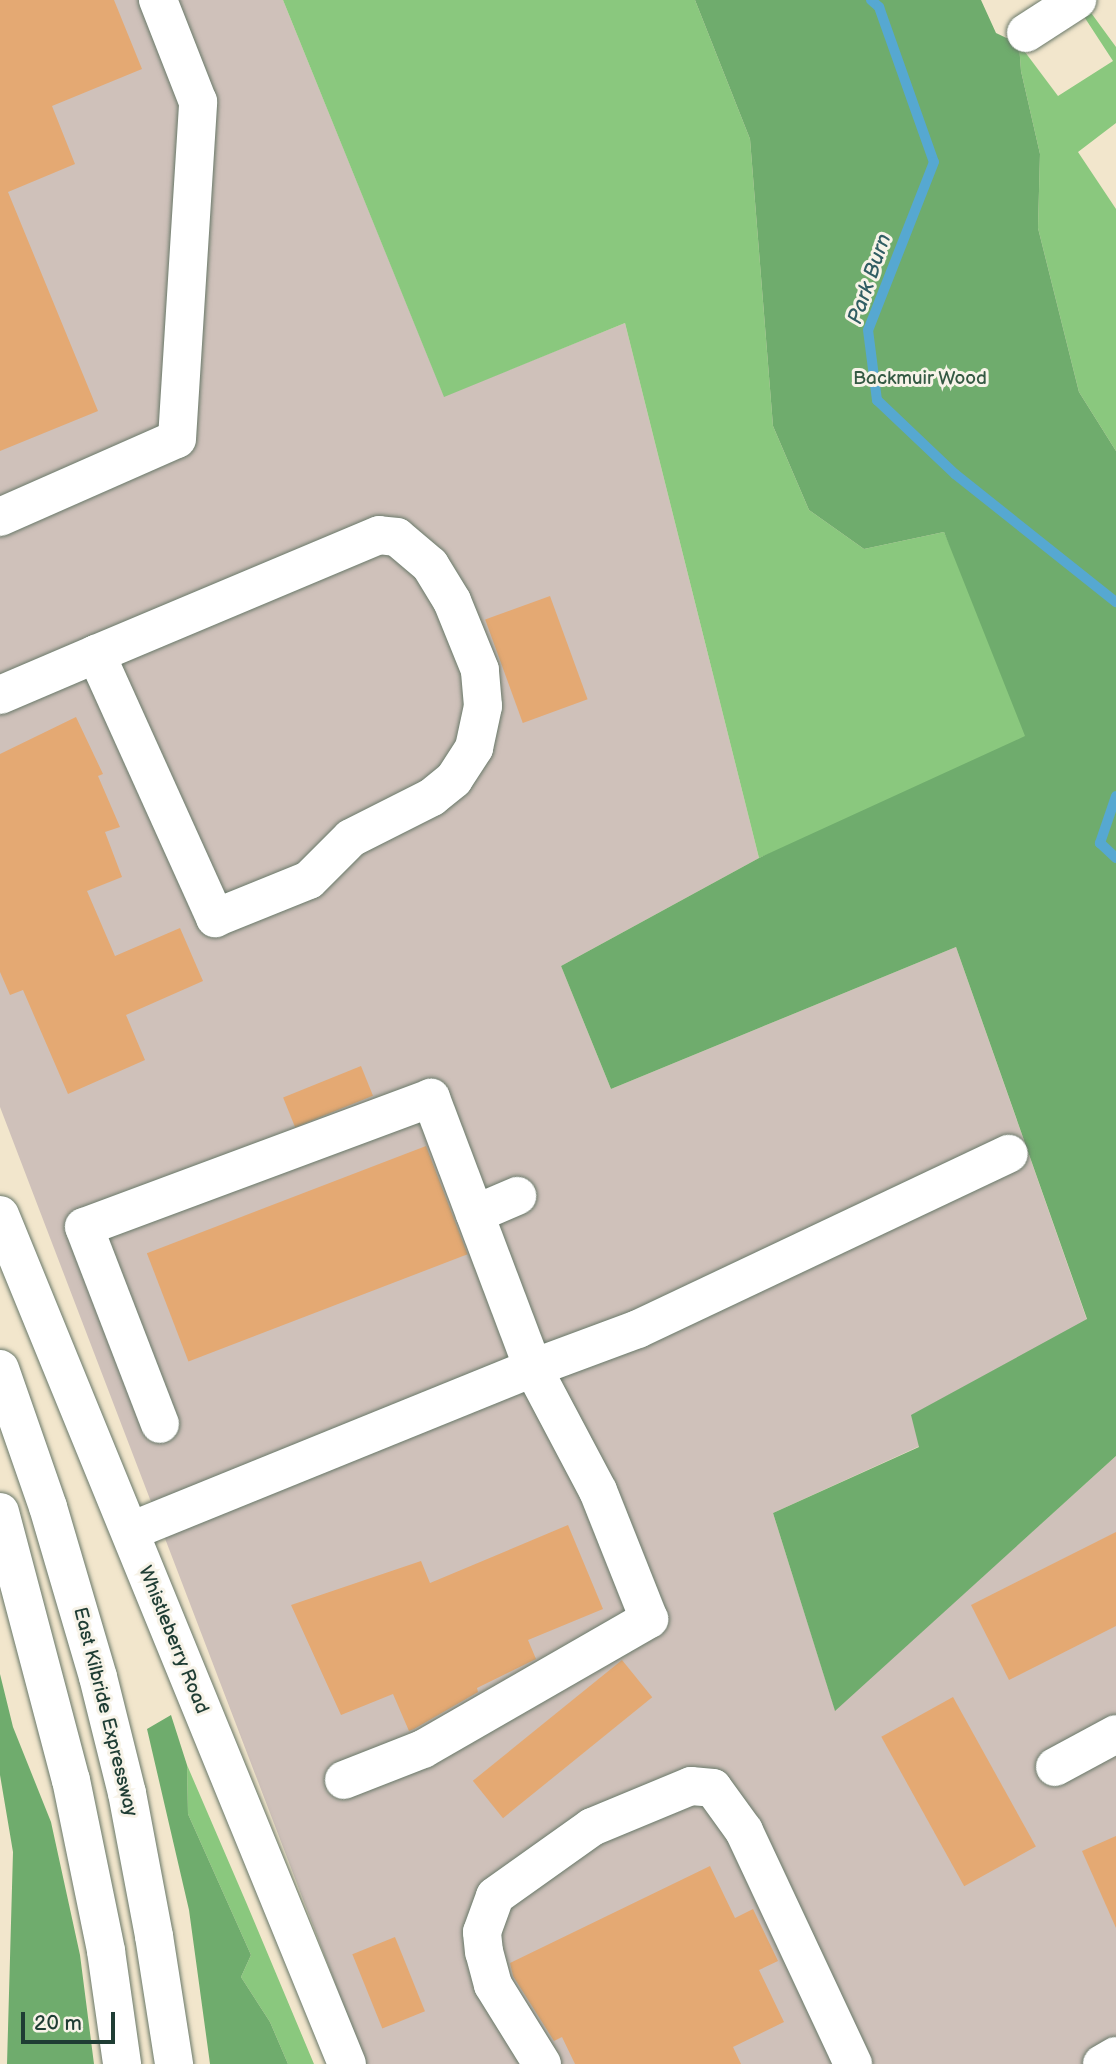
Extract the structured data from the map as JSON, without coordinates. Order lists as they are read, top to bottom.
{
  "streets": {
    "main road": ["Whistleberry Road", "East Kilbride Expressway"]
  },
  "water": ["Park Burn"],
  "parks": ["Backmuir Wood"],
  "scale_bar": "20 m"
}
